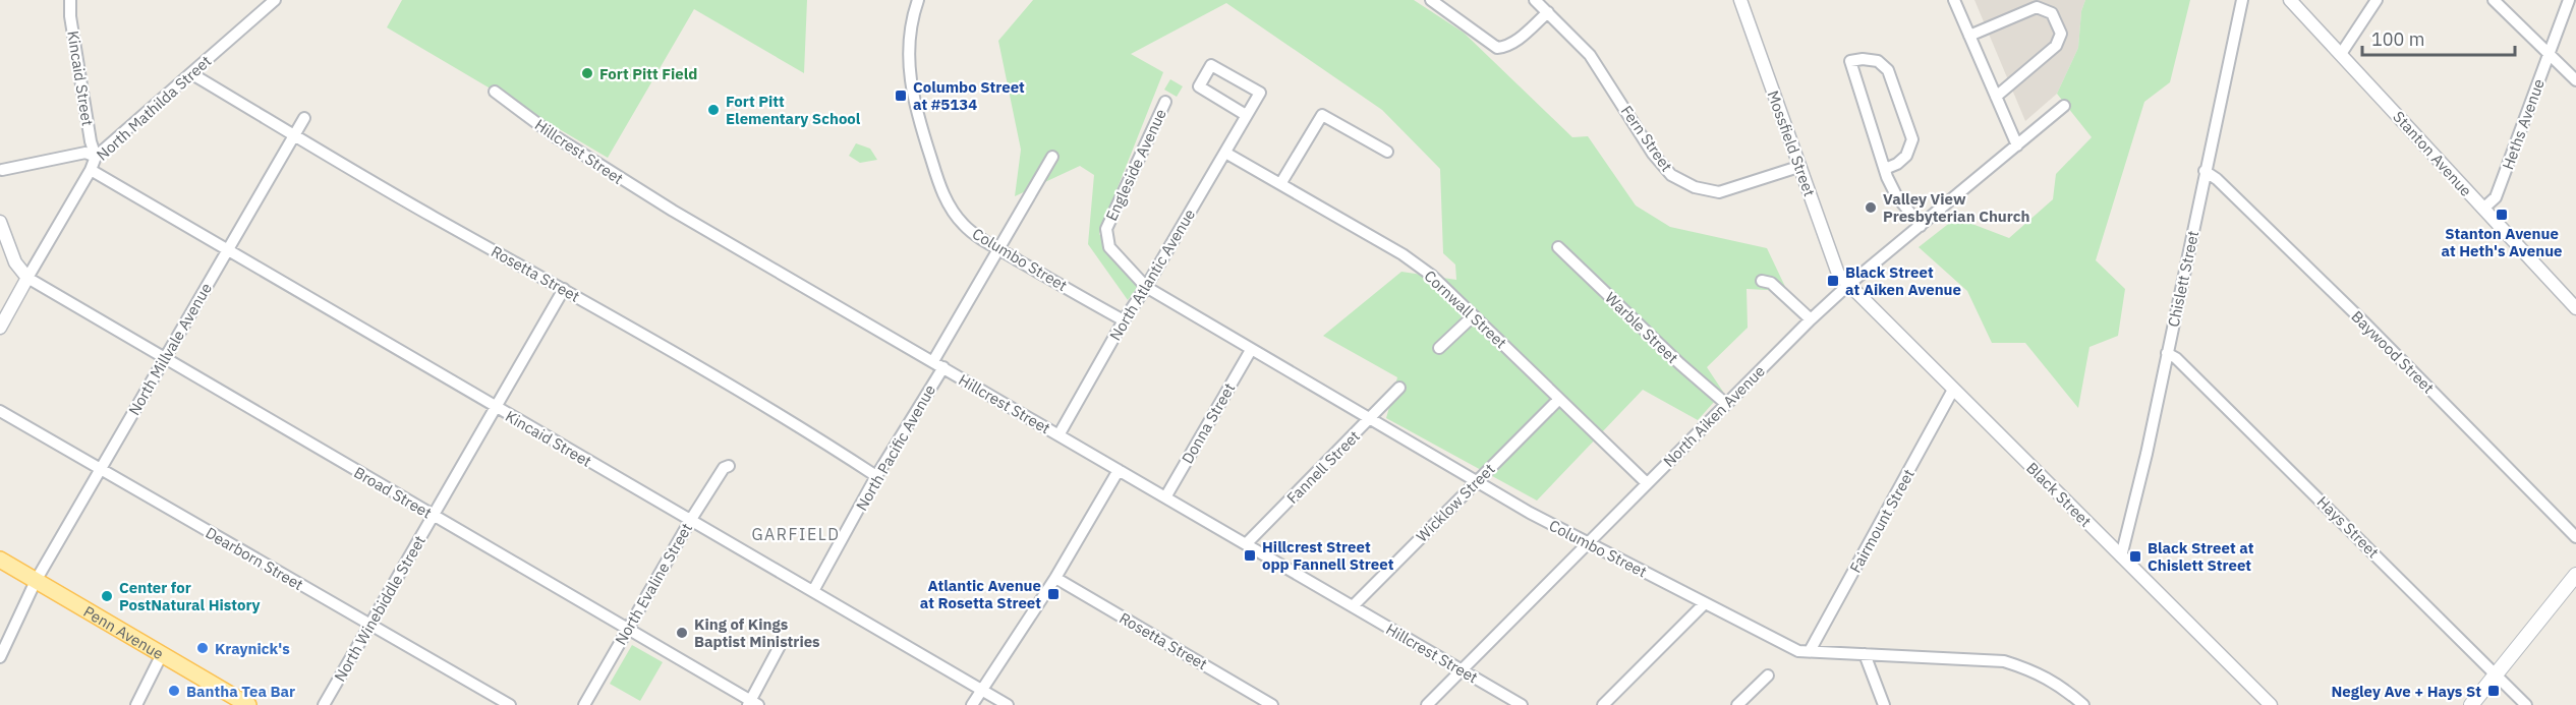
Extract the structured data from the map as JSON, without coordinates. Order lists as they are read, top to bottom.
{
  "streets": {
    "main road": ["Penn Avenue"],
    "street": [
      "Kincaid Street",
      "North Mathilda Street",
      "Heths Avenue",
      "Fern Street",
      "Mossfield Street",
      "Hillcrest Street",
      "Stanton Avenue",
      "Engleside Avenue",
      "Columbo Street",
      "Rosetta Street",
      "North Atlantic Avenue",
      "Chislett Street",
      "Cornwall Street",
      "Warble Street",
      "North Millvale Avenue",
      "Baywood Street",
      "North Aiken Avenue",
      "Donna Street",
      "North Pacific Avenue",
      "Fannell Street",
      "Broad Street",
      "Black Street",
      "Wicklow Street",
      "Fairmount Street",
      "Hays Street",
      "Dearborn Street",
      "North Evaline Street",
      "North Winebiddle Street"
    ]
  },
  "crossings": [
    ["Kincaid Street", "North Mathilda Street"],
    ["Kincaid Street", "North Millvale Avenue"],
    ["Kincaid Street", "North Pacific Avenue"],
    ["Kincaid Street", "North Evaline Street"],
    ["Kincaid Street", "North Winebiddle Street"],
    ["North Mathilda Street", "Rosetta Street"],
    ["North Mathilda Street", "Broad Street"],
    ["Heths Avenue", "Stanton Avenue"],
    ["Fern Street", "Mossfield Street"],
    ["Mossfield Street", "North Aiken Avenue"],
    ["Mossfield Street", "Black Street"],
    ["Hillcrest Street", "North Atlantic Avenue"],
    ["Hillcrest Street", "North Aiken Avenue"],
    ["Hillcrest Street", "Donna Street"],
    ["Hillcrest Street", "North Pacific Avenue"],
    ["Hillcrest Street", "Fannell Street"],
    ["Hillcrest Street", "Wicklow Street"],
    ["Engleside Avenue", "Columbo Street"],
    ["Engleside Avenue", "North Atlantic Avenue"],
    ["Columbo Street", "North Atlantic Avenue"],
    ["Columbo Street", "North Aiken Avenue"],
    ["Columbo Street", "Donna Street"],
    ["Columbo Street", "North Pacific Avenue"],
    ["Columbo Street", "Fannell Street"],
    ["Columbo Street", "Wicklow Street"],
    ["Columbo Street", "Fairmount Street"],
    ["Rosetta Street", "North Millvale Avenue"],
    ["Rosetta Street", "North Pacific Avenue"],
    ["Rosetta Street", "North Winebiddle Street"],
    ["North Atlantic Avenue", "Cornwall Street"],
    ["Chislett Street", "Baywood Street"],
    ["Chislett Street", "Black Street"],
    ["Chislett Street", "Hays Street"],
    ["Cornwall Street", "North Aiken Avenue"],
    ["Cornwall Street", "Wicklow Street"],
    ["Warble Street", "North Aiken Avenue"],
    ["North Millvale Avenue", "Broad Street"],
    ["North Millvale Avenue", "Dearborn Street"],
    ["North Millvale Avenue", "Penn Avenue"],
    ["North Aiken Avenue", "Black Street"],
    ["Broad Street", "North Evaline Street"],
    ["Broad Street", "North Winebiddle Street"],
    ["Black Street", "Fairmount Street"],
    ["Dearborn Street", "North Winebiddle Street"]
  ],
  "districts": ["GARFIELD"],
  "places": {
    "other": [
      "Fort Pitt Field",
      "Fort Pitt Elementary School",
      "Valley View Presbyterian Church",
      "Center for PostNatural History",
      "King of Kings Baptist Ministries",
      "Kraynick's",
      "Bantha Tea Bar"
    ],
    "transit": [
      "Columbo Street at #5134",
      "Stanton Avenue at Heth's Avenue",
      "Black Street at Aiken Avenue",
      "Hillcrest Street opp Fannell Street",
      "Black Street at Chislett Street",
      "Atlantic Avenue at Rosetta Street",
      "Negley Ave + Hays St"
    ]
  },
  "scale_bar": "100 m"
}
